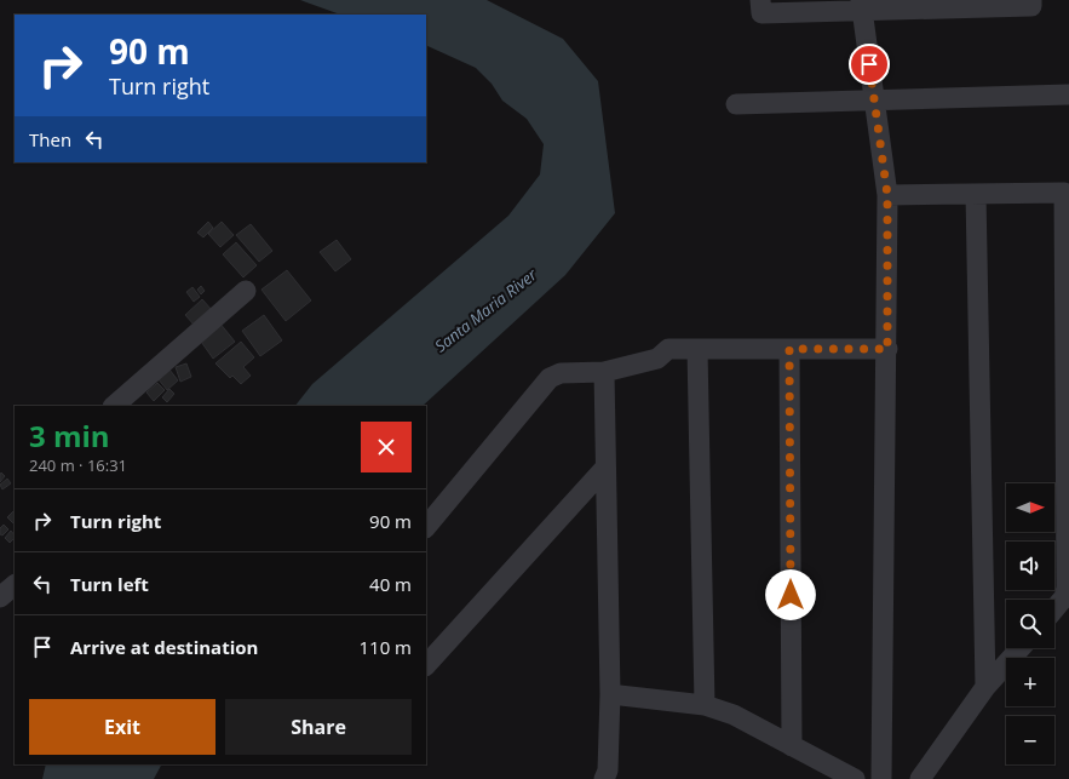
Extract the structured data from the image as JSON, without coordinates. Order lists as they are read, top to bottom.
{
  "water": ["Santa Maria River"],
  "north": "right",
  "page": {
    "turn": ["90 m", "Turn right"],
    "then": "Then",
    "heading": ["3 min", "240 m · 16:31"],
    "map_buttons": ["+", "−"],
    "list": [
      {
        "name": "Turn right",
        "value": "90 m"
      },
      {
        "name": "Turn left",
        "value": "40 m"
      },
      {
        "name": "Arrive at destination",
        "value": "110 m"
      }
    ],
    "buttons": ["Exit", "Share"]
  }
}
